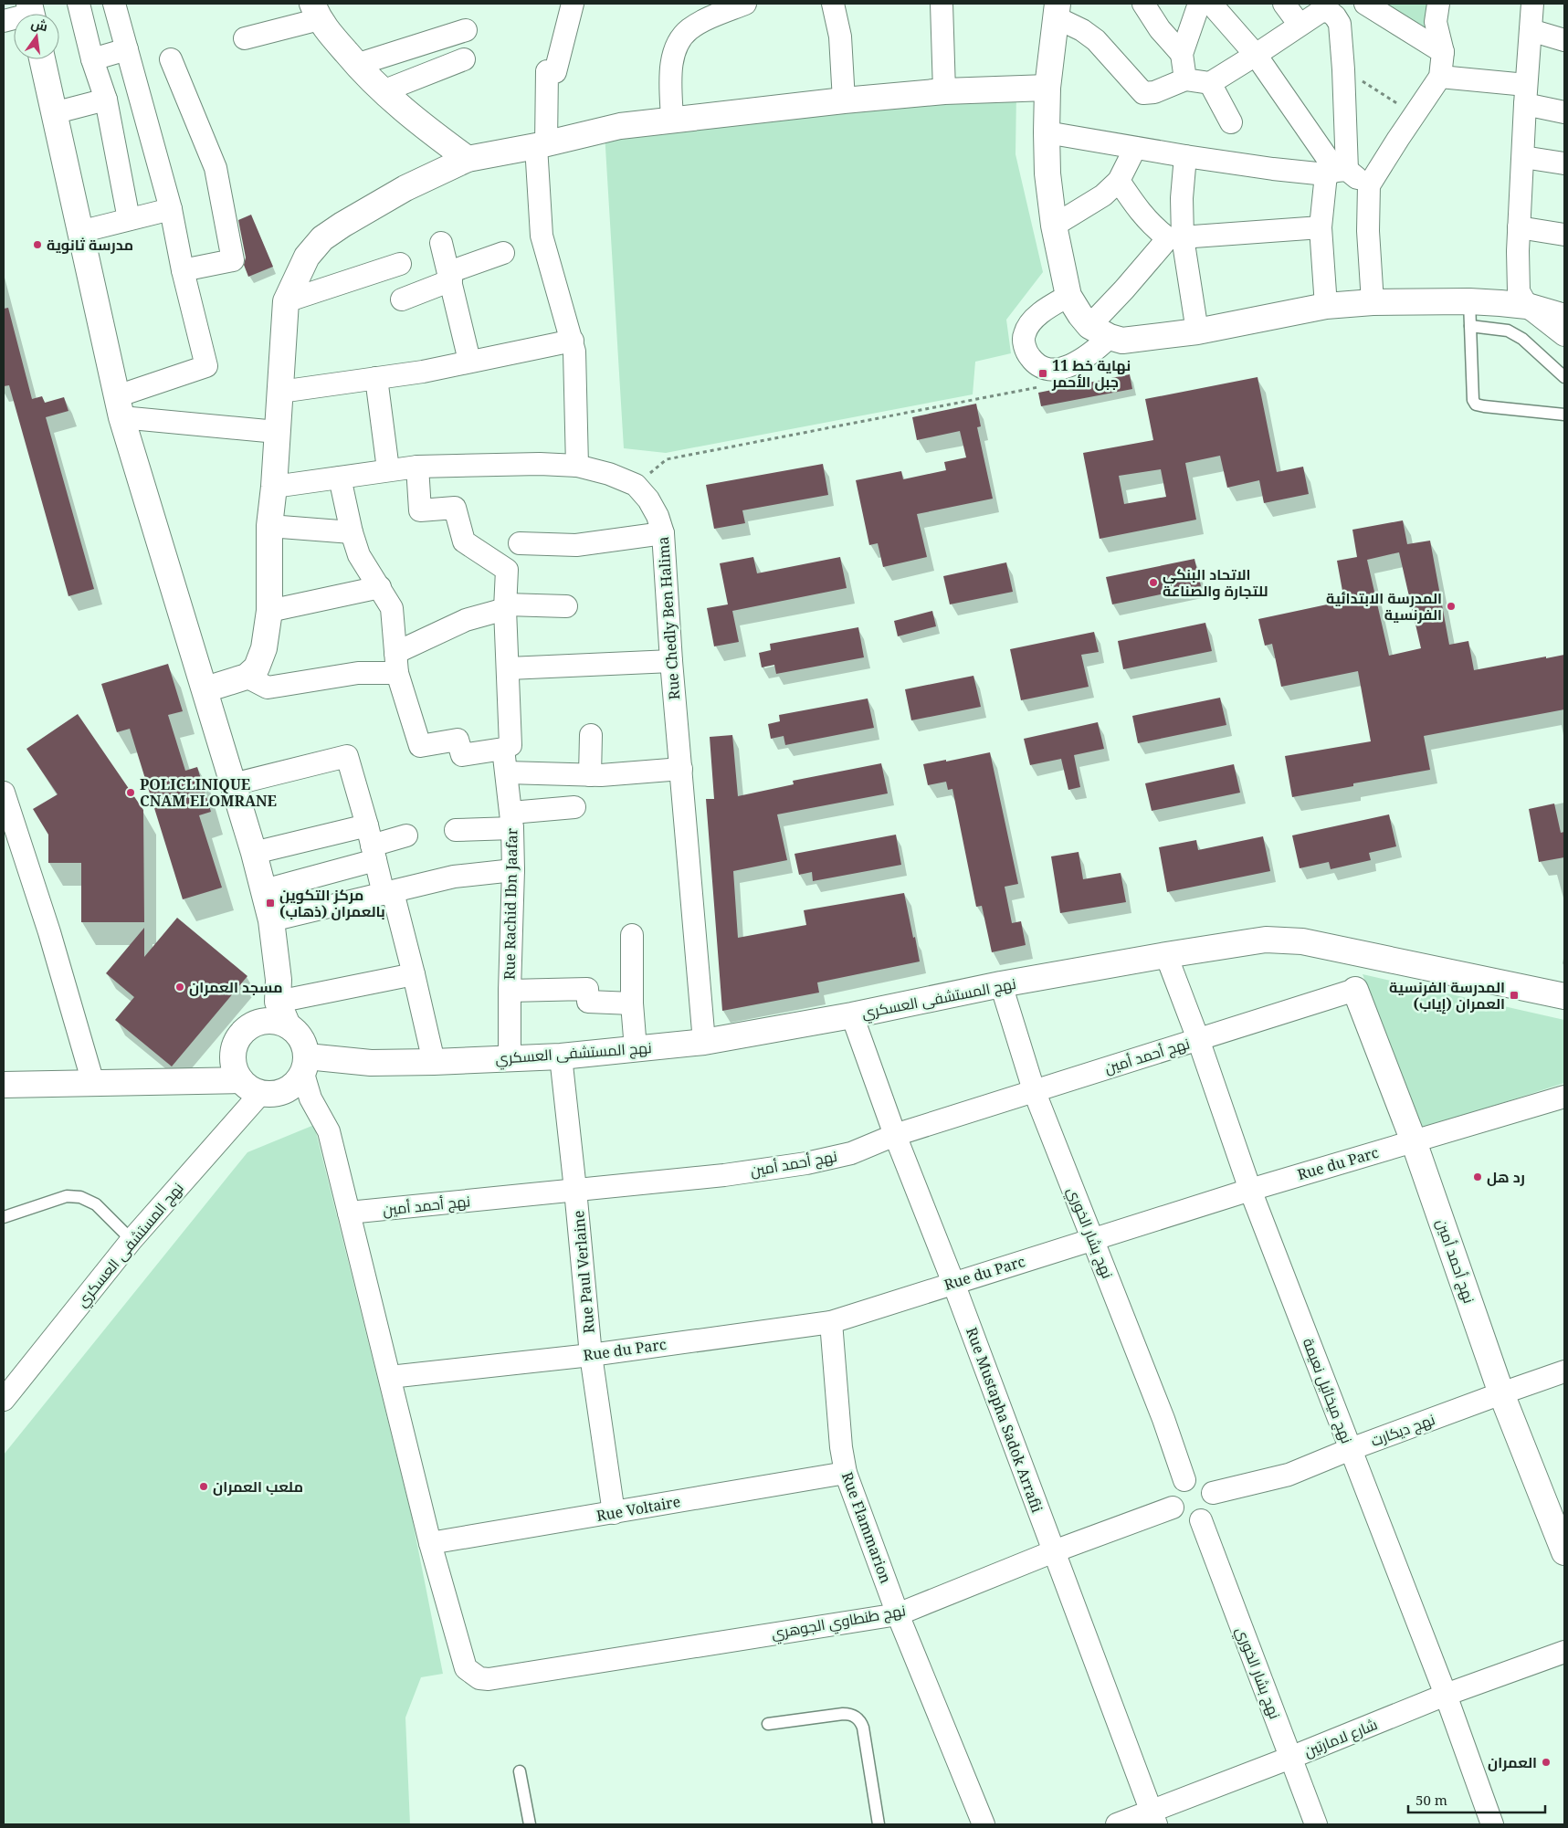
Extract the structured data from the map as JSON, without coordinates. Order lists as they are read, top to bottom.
{
  "streets": {
    "street": [
      "Rue Chedly Ben Halima",
      "Rue Rachid Ibn Jaafar",
      "نهج المستشفى العسكري",
      "نهج أحمد أمين",
      "Rue du Parc",
      "نهج بشار الخوري",
      "Rue Paul Verlaine",
      "نهج ميخائيل نعيمة",
      "Rue Mustapha Sadok Arrafii",
      "نهج ديكارت",
      "Rue Voltaire",
      "Rue Flammarion",
      "نهج طنطاوي الجوهري",
      "شارع لامارتين"
    ]
  },
  "crossings": [
    ["Rue Chedly Ben Halima", "نهج المستشفى العسكري"],
    ["Rue Rachid Ibn Jaafar", "نهج المستشفى العسكري"],
    ["نهج المستشفى العسكري", "نهج بشار الخوري"],
    ["نهج المستشفى العسكري", "Rue Paul Verlaine"],
    ["نهج المستشفى العسكري", "نهج ميخائيل نعيمة"],
    ["نهج المستشفى العسكري", "Rue Mustapha Sadok Arrafii"],
    ["نهج أحمد أمين", "Rue du Parc"],
    ["نهج أحمد أمين", "نهج بشار الخوري"],
    ["نهج أحمد أمين", "Rue Paul Verlaine"],
    ["نهج أحمد أمين", "نهج ميخائيل نعيمة"],
    ["نهج أحمد أمين", "Rue Mustapha Sadok Arrafii"],
    ["نهج أحمد أمين", "نهج ديكارت"],
    ["Rue du Parc", "نهج بشار الخوري"],
    ["Rue du Parc", "Rue Paul Verlaine"],
    ["Rue du Parc", "نهج ميخائيل نعيمة"],
    ["Rue du Parc", "Rue Mustapha Sadok Arrafii"],
    ["Rue du Parc", "Rue Flammarion"],
    ["نهج بشار الخوري", "نهج ديكارت"],
    ["نهج بشار الخوري", "نهج طنطاوي الجوهري"],
    ["نهج بشار الخوري", "شارع لامارتين"],
    ["Rue Paul Verlaine", "Rue Voltaire"],
    ["نهج ميخائيل نعيمة", "نهج ديكارت"],
    ["نهج ميخائيل نعيمة", "شارع لامارتين"],
    ["Rue Mustapha Sadok Arrafii", "نهج طنطاوي الجوهري"],
    ["Rue Mustapha Sadok Arrafii", "شارع لامارتين"],
    ["نهج ديكارت", "نهج طنطاوي الجوهري"],
    ["Rue Voltaire", "Rue Flammarion"],
    ["Rue Voltaire", "نهج طنطاوي الجوهري"],
    ["Rue Flammarion", "نهج طنطاوي الجوهري"]
  ],
  "places": {
    "other": [
      "مدرسة ثانوية",
      "الاتحاد البنكي للتجارة والصناعة",
      "المدرسة الابتدائية الفرنسية",
      "POLICLINIQUE CNAM ELOMRANE",
      "مسجد العمران",
      "رد هل",
      "ملعب العمران",
      "العمران"
    ],
    "transit": ["نهاية خط 11 جبل الأحمر", "مركز التكوين بالعمران (ذهاب)", "المدرسة الفرنسية العمران (إياب)"]
  },
  "scale_bar": "50 m",
  "north": "top"
}
